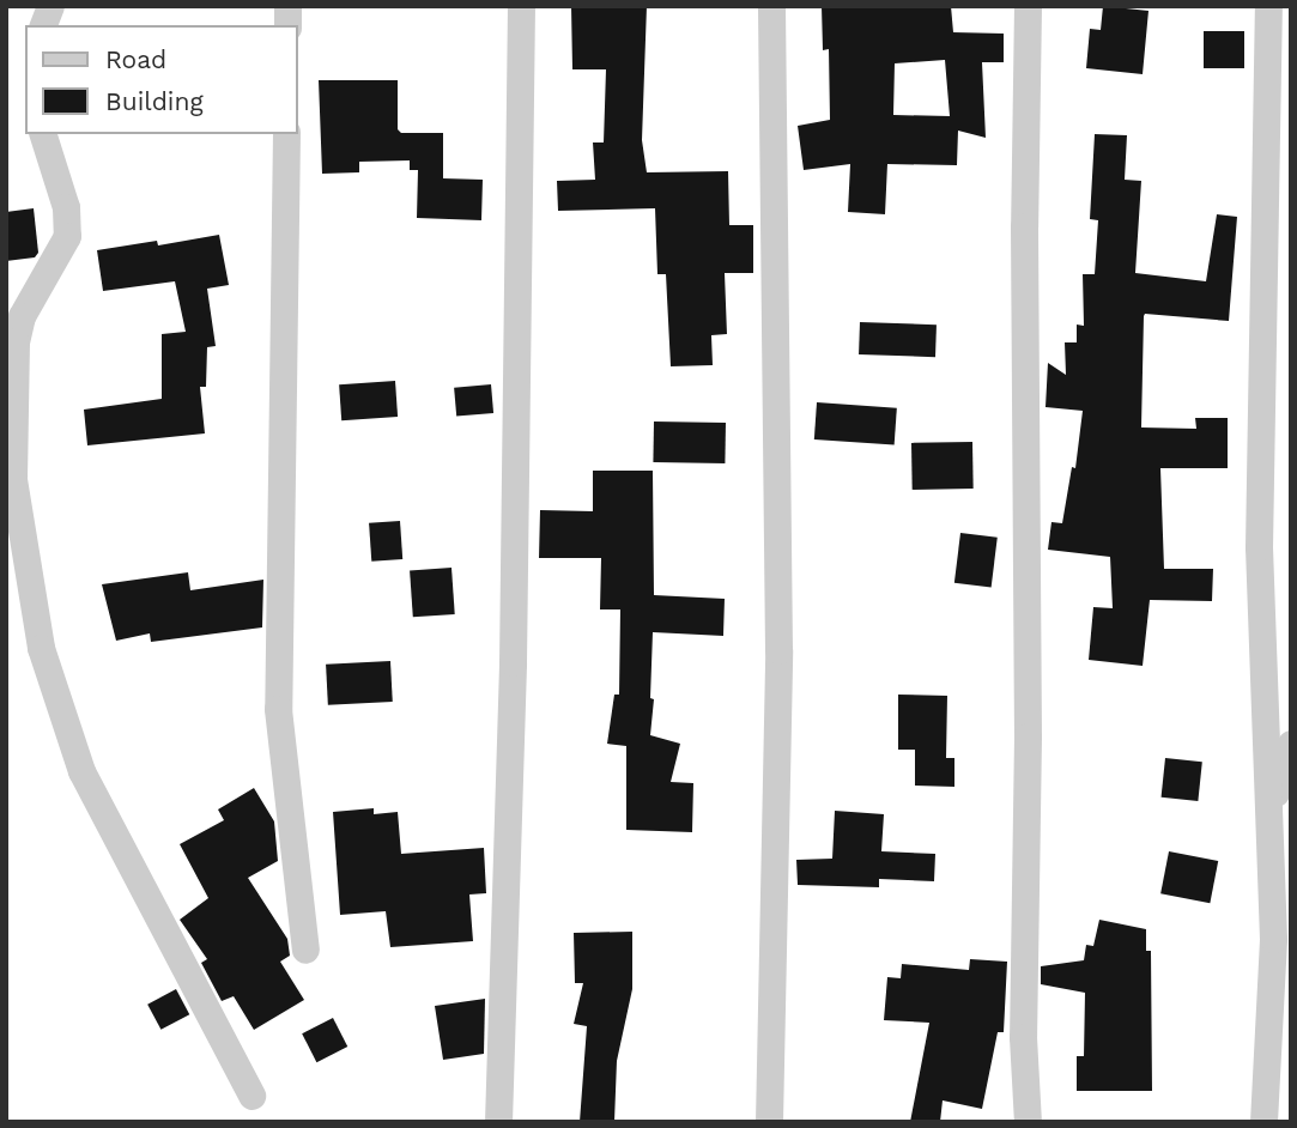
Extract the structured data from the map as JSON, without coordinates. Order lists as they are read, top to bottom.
{
  "legend": ["Road", "Building"]
}
